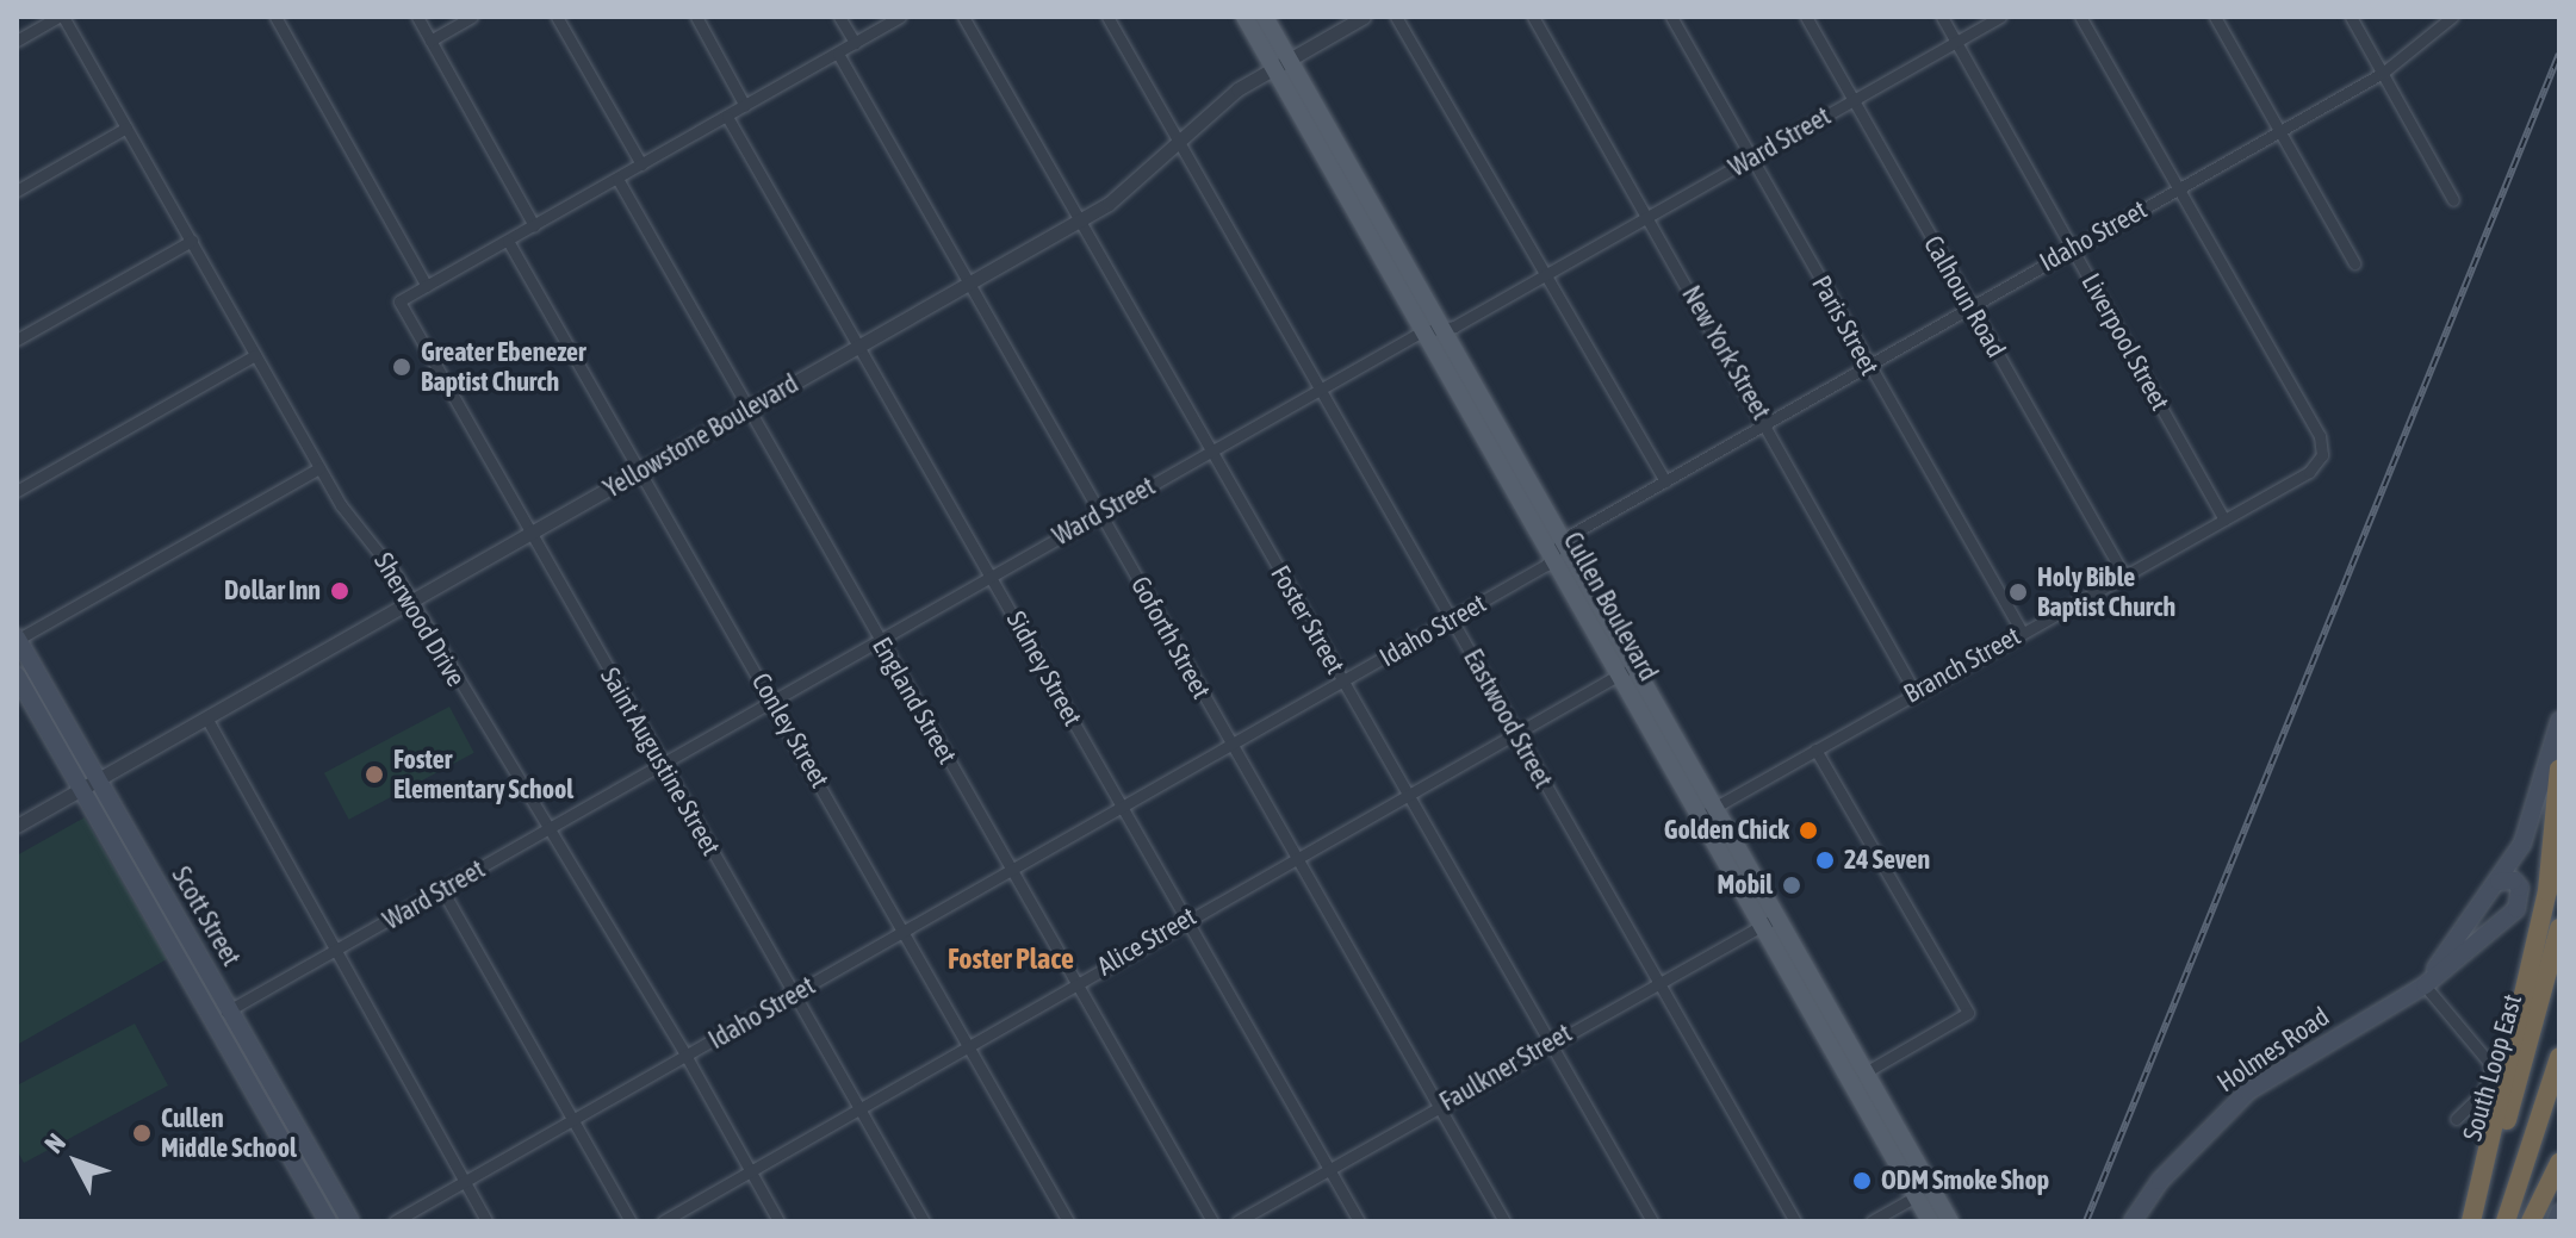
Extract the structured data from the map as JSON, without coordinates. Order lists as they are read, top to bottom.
{
  "streets": {
    "highway": ["South Loop East"],
    "main road": ["Cullen Boulevard", "Scott Street", "Holmes Road"],
    "street": [
      "Ward Street",
      "Idaho Street",
      "Calhoun Road",
      "Paris Street",
      "Liverpool Street",
      "New York Street",
      "Yellowstone Boulevard",
      "Sherwood Drive",
      "Foster Street",
      "Goforth Street",
      "Branch Street",
      "Sidney Street",
      "England Street",
      "Eastwood Street",
      "Conley Street",
      "Saint Augustine Street",
      "Alice Street",
      "Faulkner Street"
    ]
  },
  "crossings": [
    ["Ward Street", "Calhoun Road"],
    ["Ward Street", "Paris Street"],
    ["Ward Street", "Liverpool Street"],
    ["Ward Street", "New York Street"],
    ["Ward Street", "Cullen Boulevard"],
    ["Ward Street", "Sherwood Drive"],
    ["Ward Street", "Foster Street"],
    ["Ward Street", "Goforth Street"],
    ["Ward Street", "Sidney Street"],
    ["Ward Street", "England Street"],
    ["Ward Street", "Eastwood Street"],
    ["Ward Street", "Conley Street"],
    ["Ward Street", "Saint Augustine Street"],
    ["Ward Street", "Scott Street"],
    ["Idaho Street", "Calhoun Road"],
    ["Idaho Street", "Paris Street"],
    ["Idaho Street", "Liverpool Street"],
    ["Idaho Street", "New York Street"],
    ["Idaho Street", "Cullen Boulevard"],
    ["Idaho Street", "Sherwood Drive"],
    ["Idaho Street", "Foster Street"],
    ["Idaho Street", "Goforth Street"],
    ["Idaho Street", "Branch Street"],
    ["Idaho Street", "Sidney Street"],
    ["Idaho Street", "England Street"],
    ["Idaho Street", "Eastwood Street"],
    ["Idaho Street", "Conley Street"],
    ["Idaho Street", "Saint Augustine Street"],
    ["Calhoun Road", "Branch Street"],
    ["Paris Street", "Branch Street"],
    ["Liverpool Street", "Branch Street"],
    ["New York Street", "Branch Street"],
    ["Yellowstone Boulevard", "Cullen Boulevard"],
    ["Yellowstone Boulevard", "Sherwood Drive"],
    ["Yellowstone Boulevard", "Foster Street"],
    ["Yellowstone Boulevard", "Goforth Street"],
    ["Yellowstone Boulevard", "Sidney Street"],
    ["Yellowstone Boulevard", "England Street"],
    ["Yellowstone Boulevard", "Eastwood Street"],
    ["Yellowstone Boulevard", "Conley Street"],
    ["Yellowstone Boulevard", "Saint Augustine Street"],
    ["Yellowstone Boulevard", "Scott Street"],
    ["Cullen Boulevard", "Branch Street"],
    ["Cullen Boulevard", "Alice Street"],
    ["Cullen Boulevard", "Faulkner Street"],
    ["Sherwood Drive", "Alice Street"],
    ["Foster Street", "Alice Street"],
    ["Foster Street", "Faulkner Street"],
    ["Goforth Street", "Alice Street"],
    ["Goforth Street", "Faulkner Street"],
    ["Sidney Street", "Alice Street"],
    ["Sidney Street", "Faulkner Street"],
    ["England Street", "Alice Street"],
    ["Eastwood Street", "Alice Street"],
    ["Eastwood Street", "Faulkner Street"],
    ["Conley Street", "Alice Street"],
    ["Saint Augustine Street", "Alice Street"]
  ],
  "districts": ["Foster Place"],
  "places": [
    "Greater Ebenezer Baptist Church",
    "Dollar Inn",
    "Holy Bible Baptist Church",
    "Foster Elementary School",
    "Golden Chick",
    "24 Seven",
    "Mobil",
    "Cullen Middle School",
    "ODM Smoke Shop"
  ],
  "north": "top left"
}
